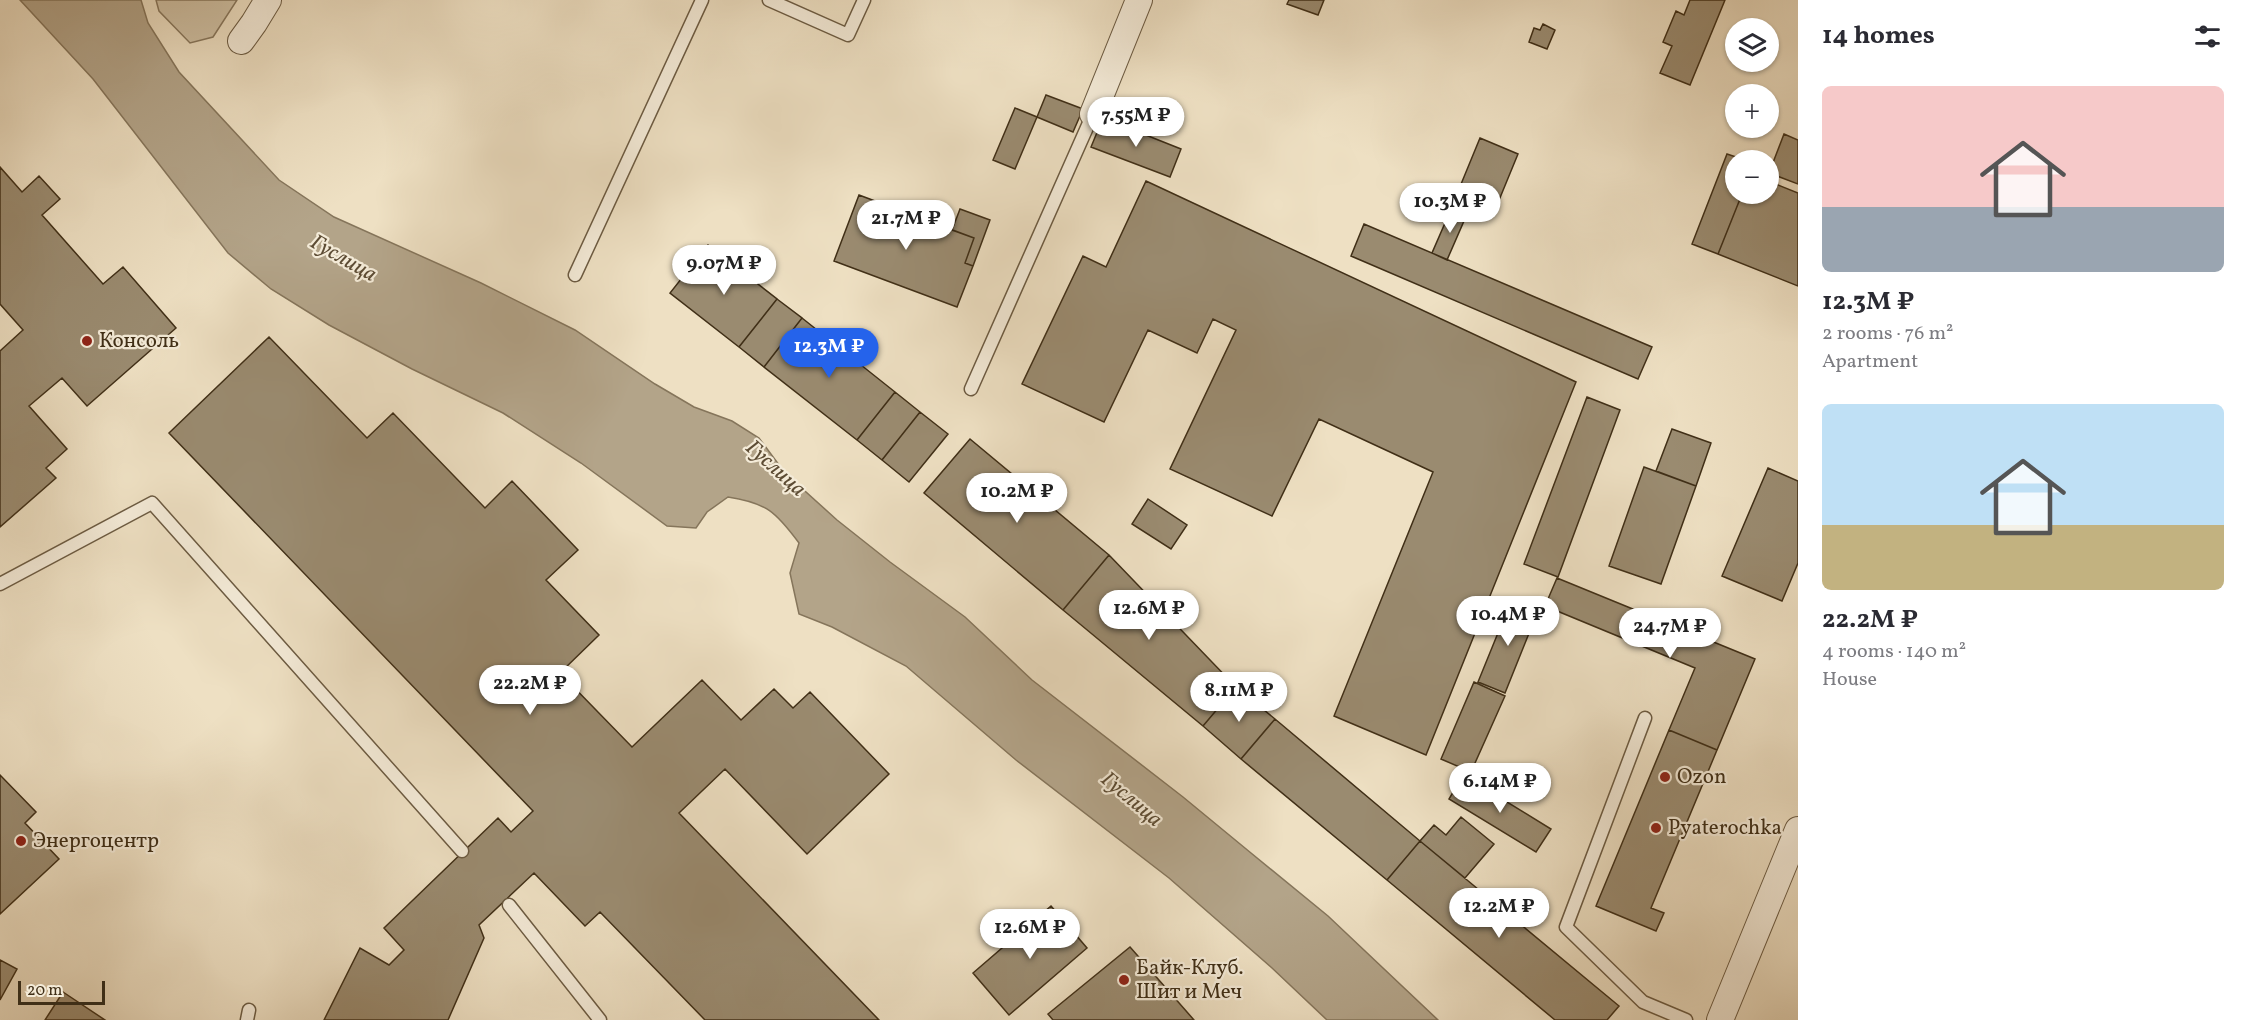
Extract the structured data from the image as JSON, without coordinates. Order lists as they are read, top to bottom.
{
  "water": ["Гуслица"],
  "places": [
    "Консоль",
    "Ozon",
    "Pyaterochka",
    "Энергоцентр",
    "Байк-Клуб. Шит и Меч"
  ],
  "scale_bar": "20 m",
  "page": {
    "heading": "14 homes",
    "map_buttons": ["+", "−"],
    "list": [
      {
        "name": "12.3M ₽",
        "note": "2 rooms · 76 m² · Apartment"
      },
      {
        "name": "22.2M ₽",
        "note": "4 rooms · 140 m² · House"
      }
    ],
    "price": [
      "7.55M ₽",
      "10.3M ₽",
      "21.7M ₽",
      "9.07M ₽",
      "12.3M ₽",
      "10.2M ₽",
      "12.6M ₽",
      "10.4M ₽",
      "24.7M ₽",
      "22.2M ₽",
      "8.11M ₽",
      "6.14M ₽",
      "12.2M ₽",
      "12.6M ₽"
    ],
    "scale": "20 m"
  }
}
